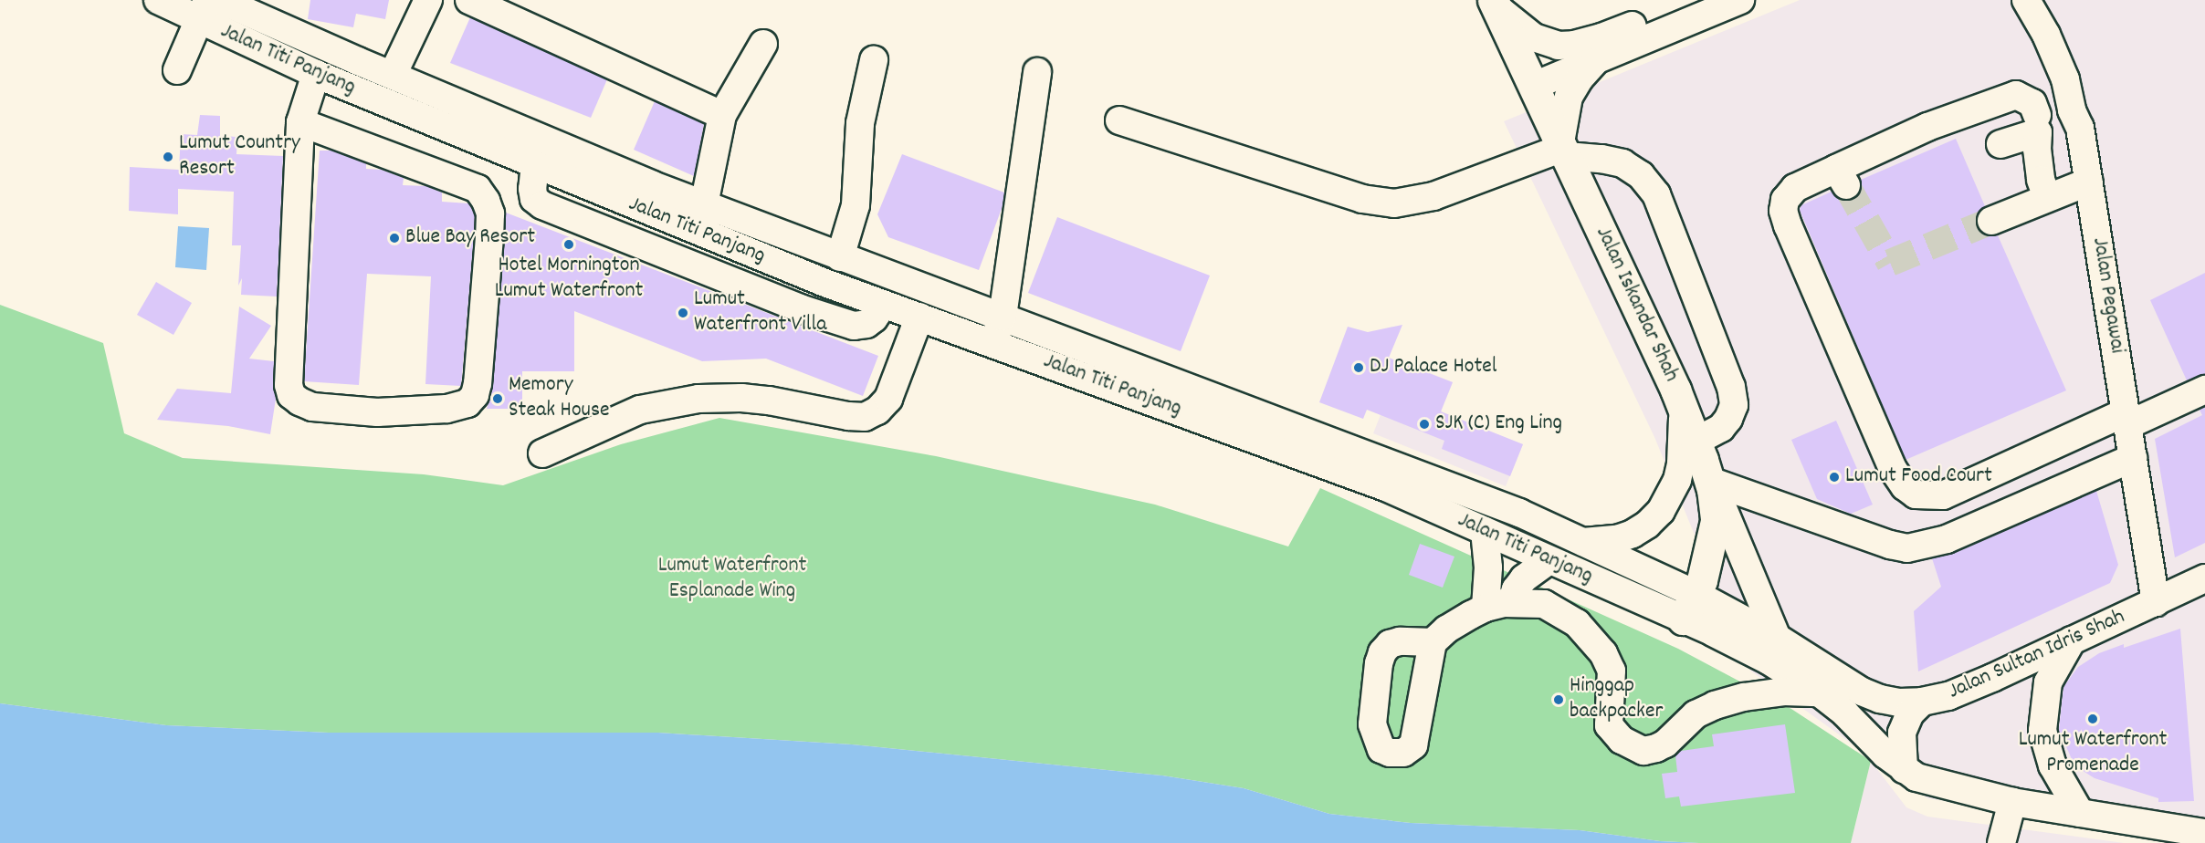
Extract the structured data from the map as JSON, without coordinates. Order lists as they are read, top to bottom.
{
  "streets": {
    "main road": ["Jalan Iskandar Shah"],
    "street": ["Jalan Titi Panjang", "Jalan Pegawai", "Jalan Sultan Idris Shah"]
  },
  "crossings": [
    ["Jalan Titi Panjang", "Jalan Iskandar Shah"],
    ["Jalan Titi Panjang", "Jalan Sultan Idris Shah"],
    ["Jalan Pegawai", "Jalan Sultan Idris Shah"]
  ],
  "parks": ["Lumut Waterfront Esplanade Wing"],
  "places": [
    "Lumut Country Resort",
    "Blue Bay Resort",
    "Hotel Mornington Lumut Waterfront",
    "Lumut Waterfront Villa",
    "DJ Palace Hotel",
    "Memory Steak House",
    "SJK (C) Eng Ling",
    "Lumut Food Court",
    "Hinggap backpacker",
    "Lumut Waterfront Promenade"
  ]
}
